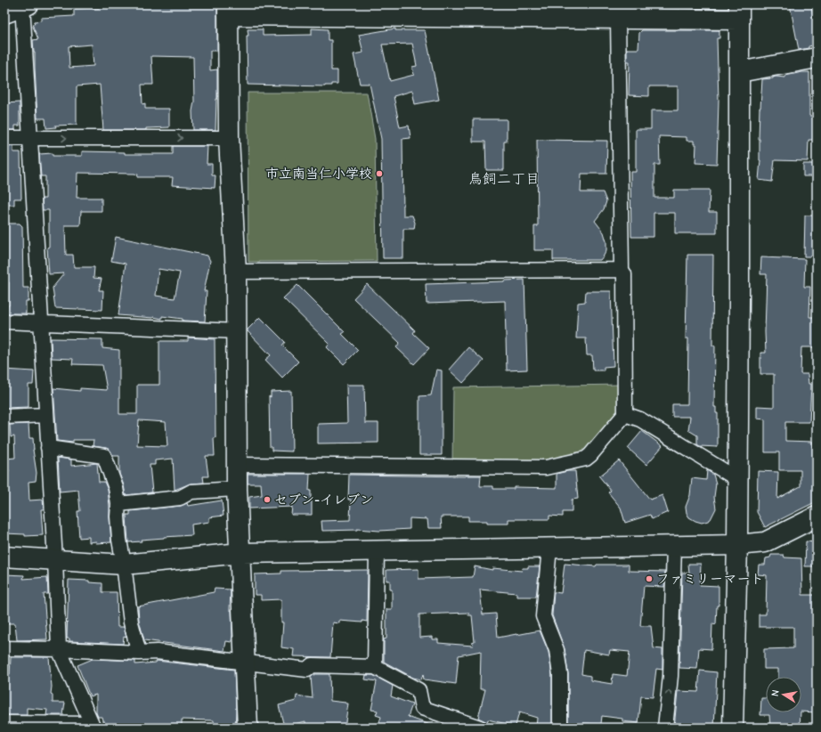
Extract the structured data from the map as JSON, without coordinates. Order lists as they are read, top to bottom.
{
  "districts": ["鳥飼二丁目"],
  "places": ["市立南当仁小学校", "セブン-イレブン", "ファミリーマート"],
  "north": "left"
}
